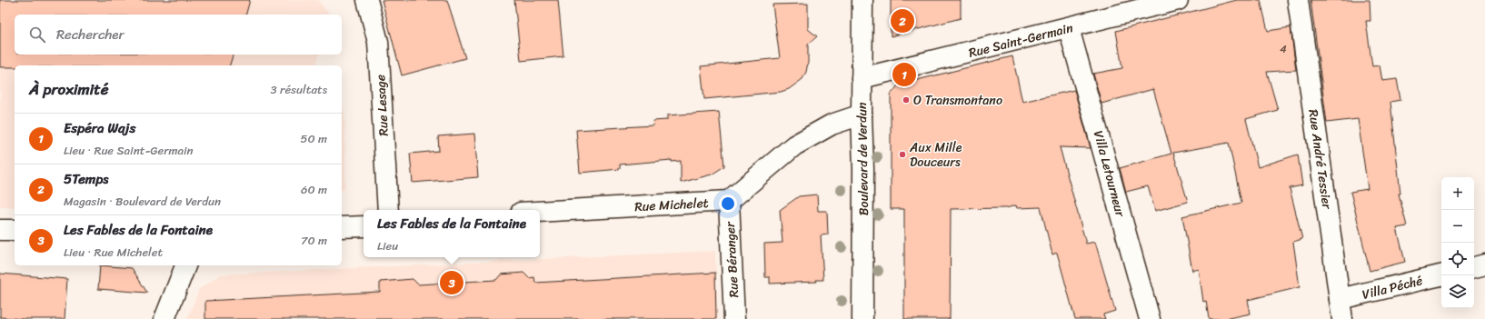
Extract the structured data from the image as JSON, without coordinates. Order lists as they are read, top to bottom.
{
  "streets": {
    "street": [
      "Rue Saint-Germain",
      "Rue Lesage",
      "Boulevard de Verdun",
      "Rue André Tessier",
      "Villa Letourneur",
      "Rue Michelet",
      "Rue Béranger",
      "Villa Péché"
    ]
  },
  "crossings": [
    ["Rue Saint-Germain", "Boulevard de Verdun"],
    ["Rue Saint-Germain", "Villa Letourneur"],
    ["Rue André Tessier", "Villa Péché"],
    ["Rue Michelet", "Rue Béranger"]
  ],
  "places": ["O Transmontano", "Aux Mille Douceurs"],
  "house_numbers": ["4"],
  "page": {
    "pins": ["2", "1", "3"],
    "search": "Rechercher",
    "heading": ["À proximité", "3 résultats"],
    "list": [
      {
        "mark": "1",
        "name": "Espéra Wajs",
        "note": "Lieu · Rue Saint-Germain",
        "value": "50 m"
      },
      {
        "mark": "2",
        "name": "5Temps",
        "note": "Magasin · Boulevard de Verdun",
        "value": "60 m"
      },
      {
        "mark": "3",
        "name": "Les Fables de la Fontaine",
        "note": "Lieu · Rue Michelet",
        "value": "70 m"
      }
    ],
    "map_buttons": ["+", "−"],
    "popup": ["Les Fables de la Fontaine", "Lieu"]
  }
}
